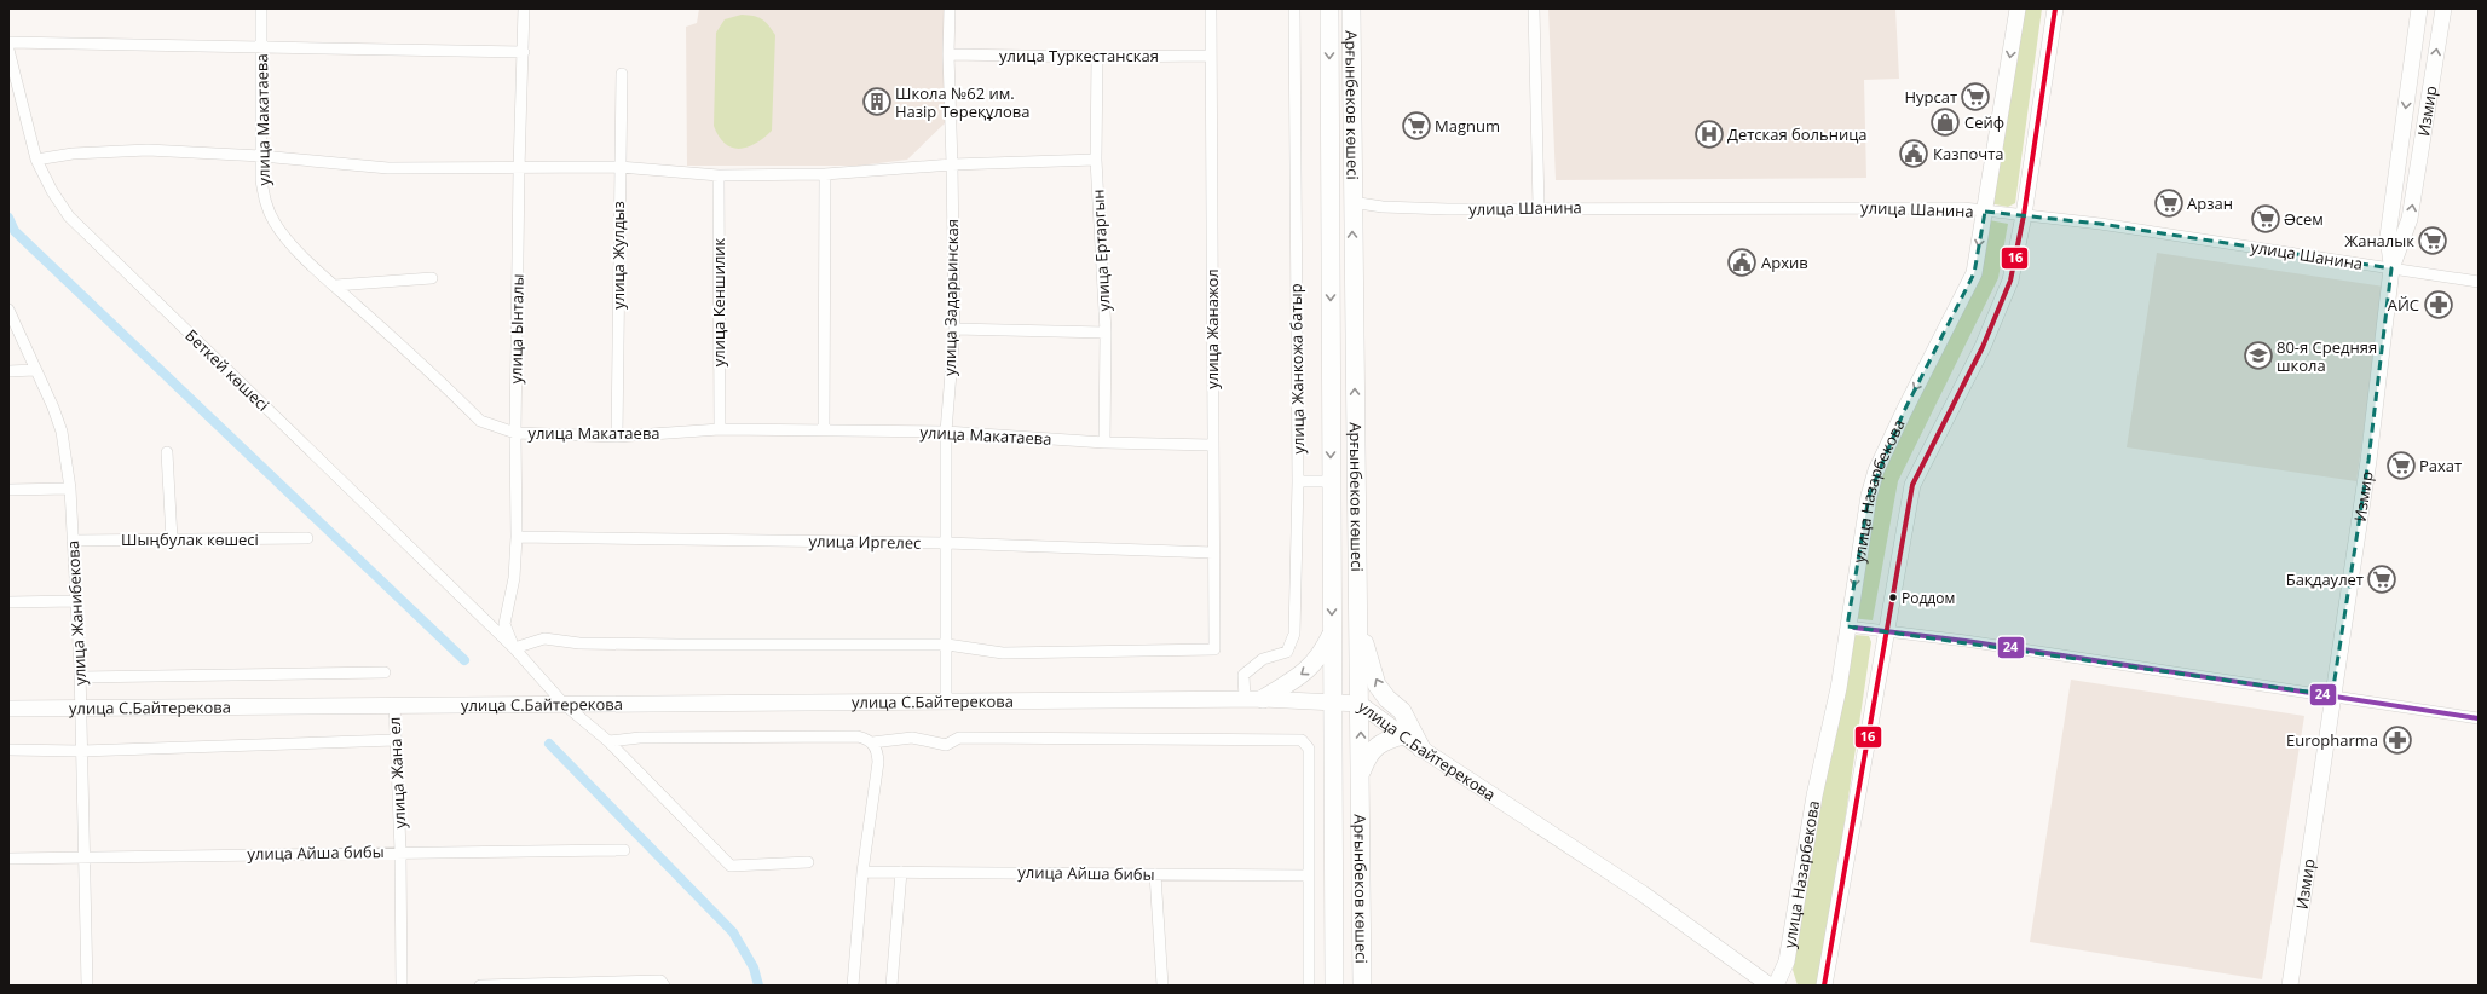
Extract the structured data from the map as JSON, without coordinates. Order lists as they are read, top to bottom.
{
  "streets": {
    "main road": ["Арғынбеков көшесі"],
    "street": [
      "улица Туркестанская",
      "Измир",
      "улица Макатаева",
      "улица Шанина",
      "улица Ертаргын",
      "улица Жулдыз",
      "улица Задарьинская",
      "улица Кеншилик",
      "улица Ынталы",
      "улица Жанажол",
      "улица Жанкожа батыр",
      "Беткей көшесі",
      "улица Назарбекова",
      "Шыңбулак көшесі",
      "улица Иргелес",
      "улица Жанибекова",
      "улица С.Байтерекова",
      "улица Жана ел",
      "улица Айша бибы"
    ]
  },
  "crossings": [
    ["улица Туркестанская", "улица Ертаргын"],
    ["улица Туркестанская", "улица Задарьинская"],
    ["улица Туркестанская", "улица Жанажол"],
    ["Арғынбеков көшесі", "улица Шанина"],
    ["Арғынбеков көшесі", "улица С.Байтерекова"],
    ["Измир", "улица Шанина"],
    ["улица Макатаева", "улица Ертаргын"],
    ["улица Макатаева", "улица Жулдыз"],
    ["улица Макатаева", "улица Задарьинская"],
    ["улица Макатаева", "улица Кеншилик"],
    ["улица Макатаева", "улица Ынталы"],
    ["улица Макатаева", "улица Жанажол"],
    ["улица Шанина", "улица Назарбекова"],
    ["улица Задарьинская", "улица Жанажол"],
    ["улица Задарьинская", "улица Иргелес"],
    ["улица Задарьинская", "улица С.Байтерекова"],
    ["улица Ынталы", "Беткей көшесі"],
    ["улица Ынталы", "улица Иргелес"],
    ["улица Жанажол", "улица Иргелес"],
    ["улица Жанкожа батыр", "улица С.Байтерекова"],
    ["Беткей көшесі", "улица С.Байтерекова"],
    ["Шыңбулак көшесі", "улица Жанибекова"],
    ["улица Жанибекова", "улица С.Байтерекова"],
    ["улица Жанибекова", "улица Айша бибы"],
    ["улица С.Байтерекова", "улица Жана ел"],
    ["улица Жана ел", "улица Айша бибы"]
  ],
  "places": {
    "supermarket": [
      "Нурсат",
      "Magnum",
      "Арзан",
      "Əсем",
      "Жаналык",
      "Рахат",
      "Бақдаулет"
    ],
    "building": ["Школа №62 им. Назір Төреқұлова"],
    "shop": ["Сейф"],
    "hospital": ["Детская больница"],
    "public building": ["Казпочта", "Архив"],
    "pharmacy": ["АЙС", "Europharma"],
    "school or university": ["80-я Средняя школа"],
    "other": ["Роддом"]
  },
  "lines": ["transit line 16", "transit line 24"]
}
